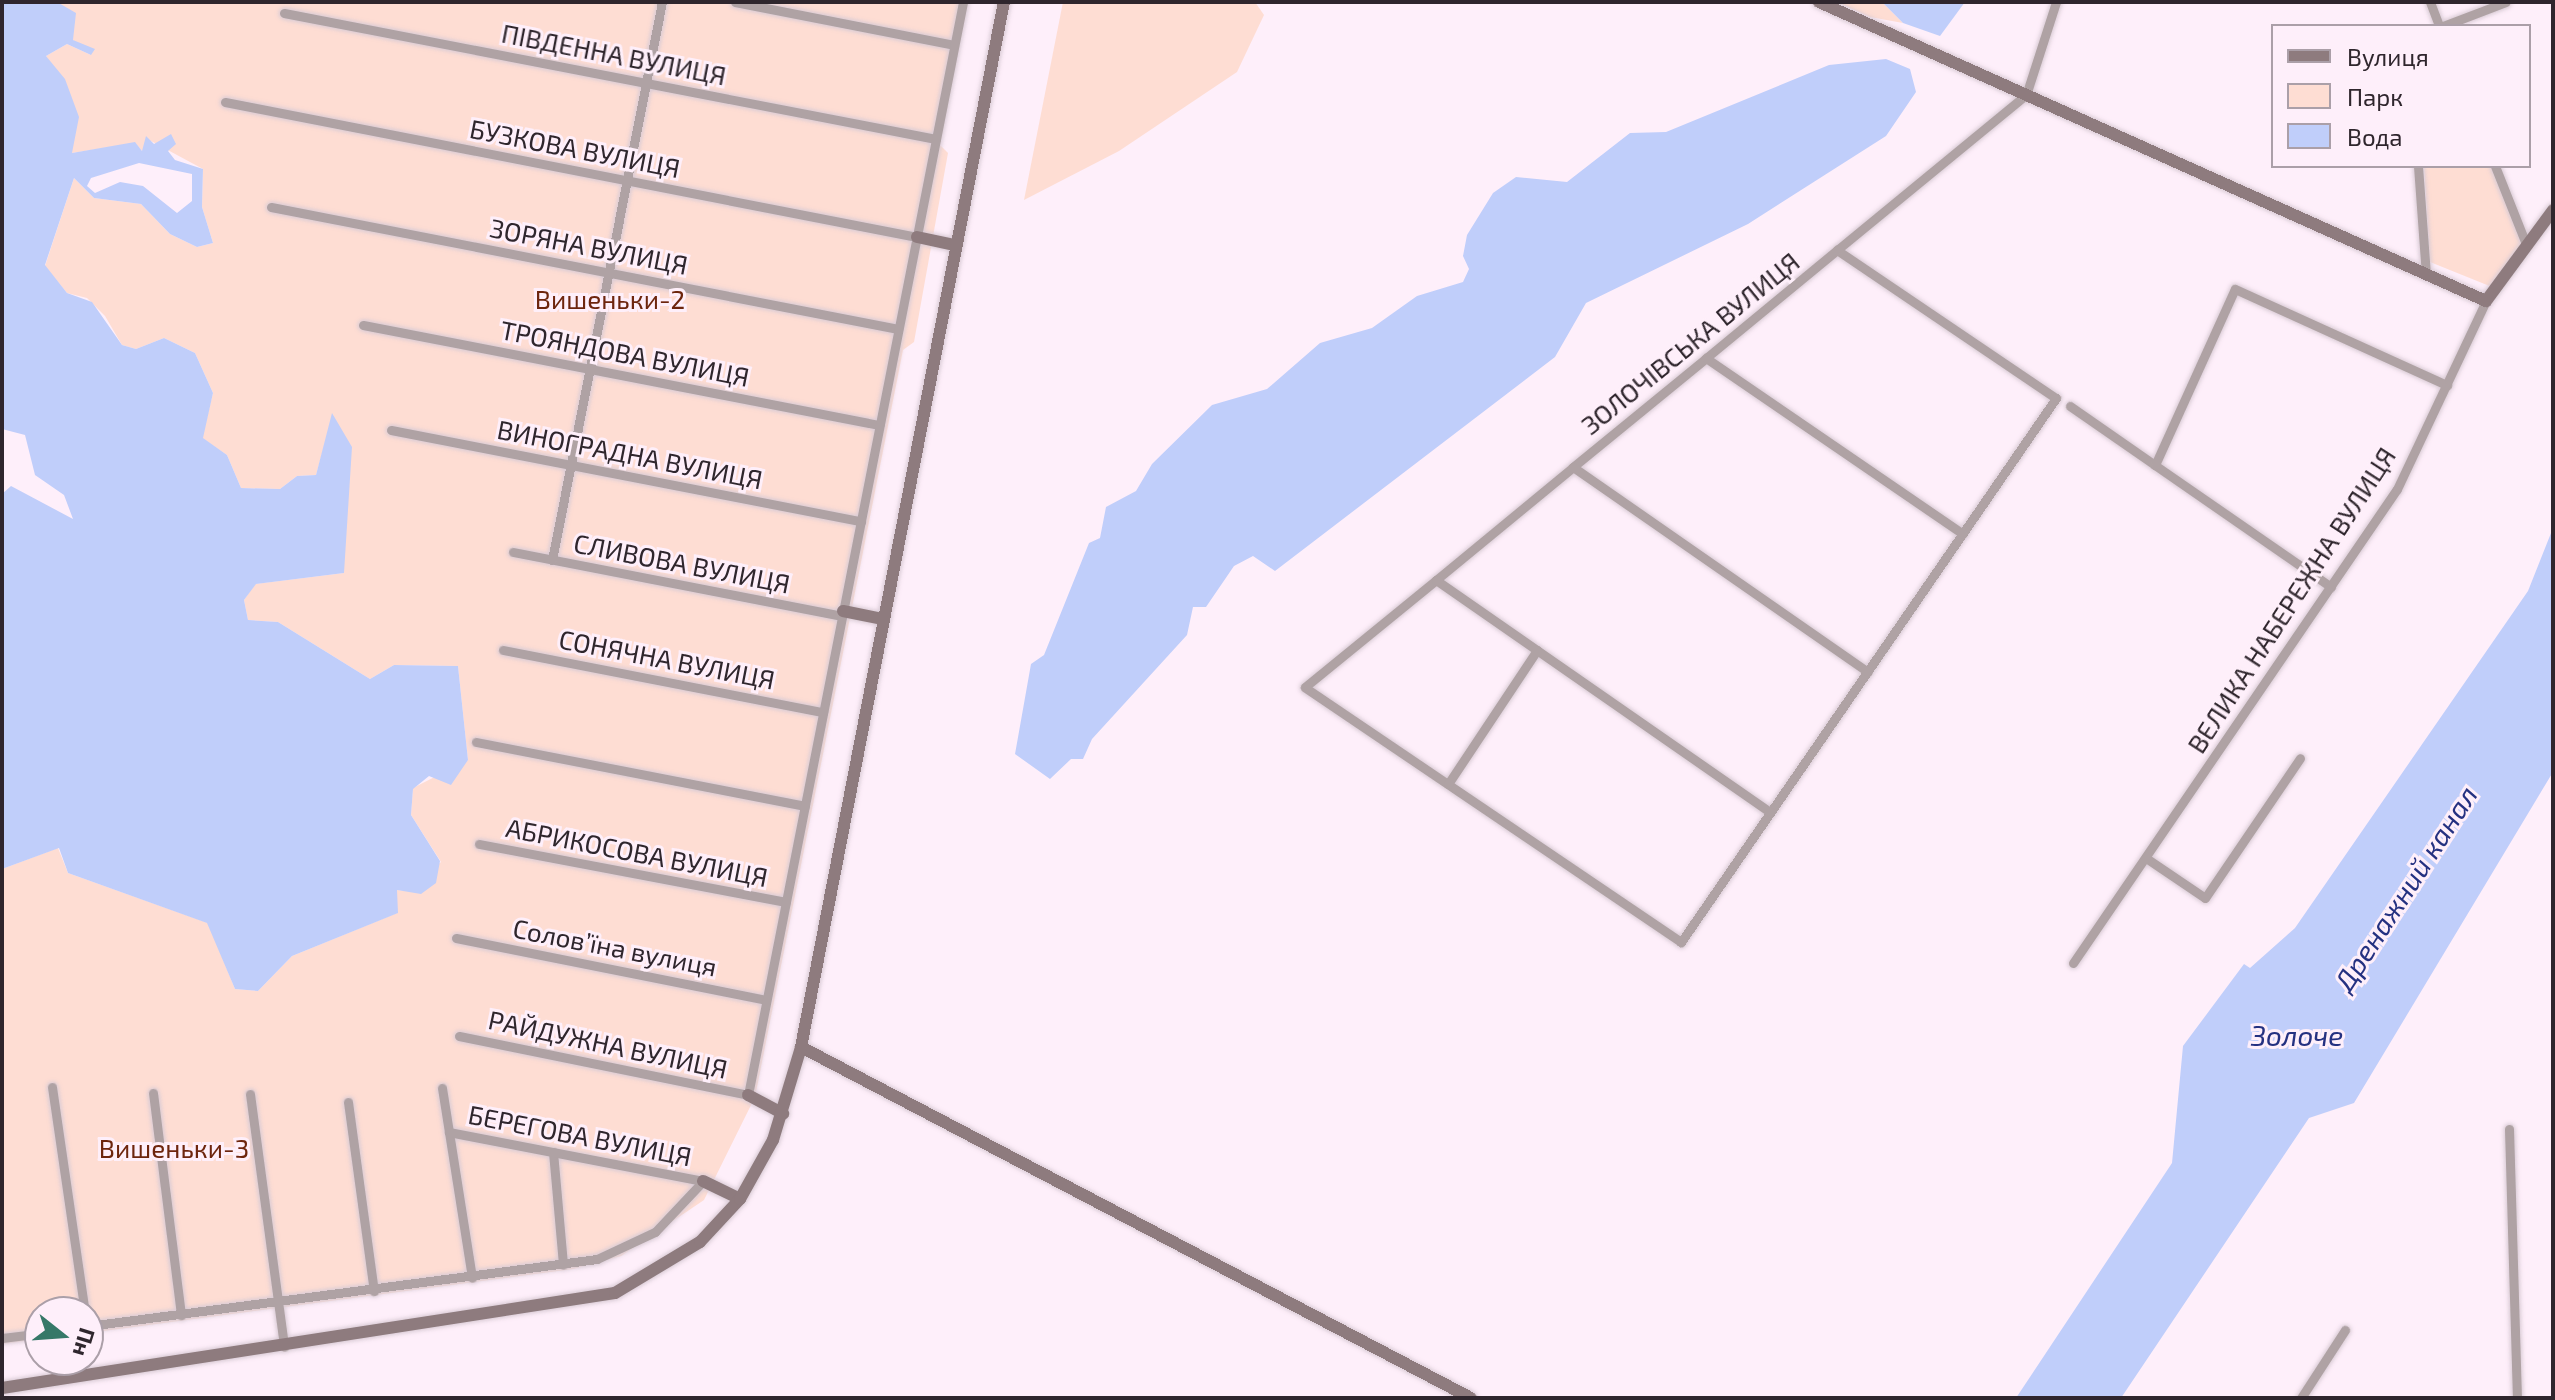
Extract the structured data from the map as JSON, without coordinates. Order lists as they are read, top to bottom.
{
  "streets": {
    "street": [
      "ПІВДЕННА ВУЛИЦЯ",
      "БУЗКОВА ВУЛИЦЯ",
      "ЗОРЯНА ВУЛИЦЯ",
      "ЗОЛОЧІВСЬКА ВУЛИЦЯ",
      "ТРОЯНДОВА ВУЛИЦЯ",
      "ВИНОГРАДНА ВУЛИЦЯ",
      "СЛИВОВА ВУЛИЦЯ",
      "ВЕЛИКА НАБЕРЕЖНА ВУЛИЦЯ",
      "СОНЯЧНА ВУЛИЦЯ",
      "АБРИКОСОВА ВУЛИЦЯ",
      "Соловʼїна вулиця",
      "РАЙДУЖНА ВУЛИЦЯ",
      "БЕРЕГОВА ВУЛИЦЯ"
    ]
  },
  "water": ["Дренажний канал", "Золоче"],
  "parks": ["Вишеньки-2", "Вишеньки-3"],
  "legend": ["Вулиця", "Парк", "Вода"],
  "north": "right"
}
